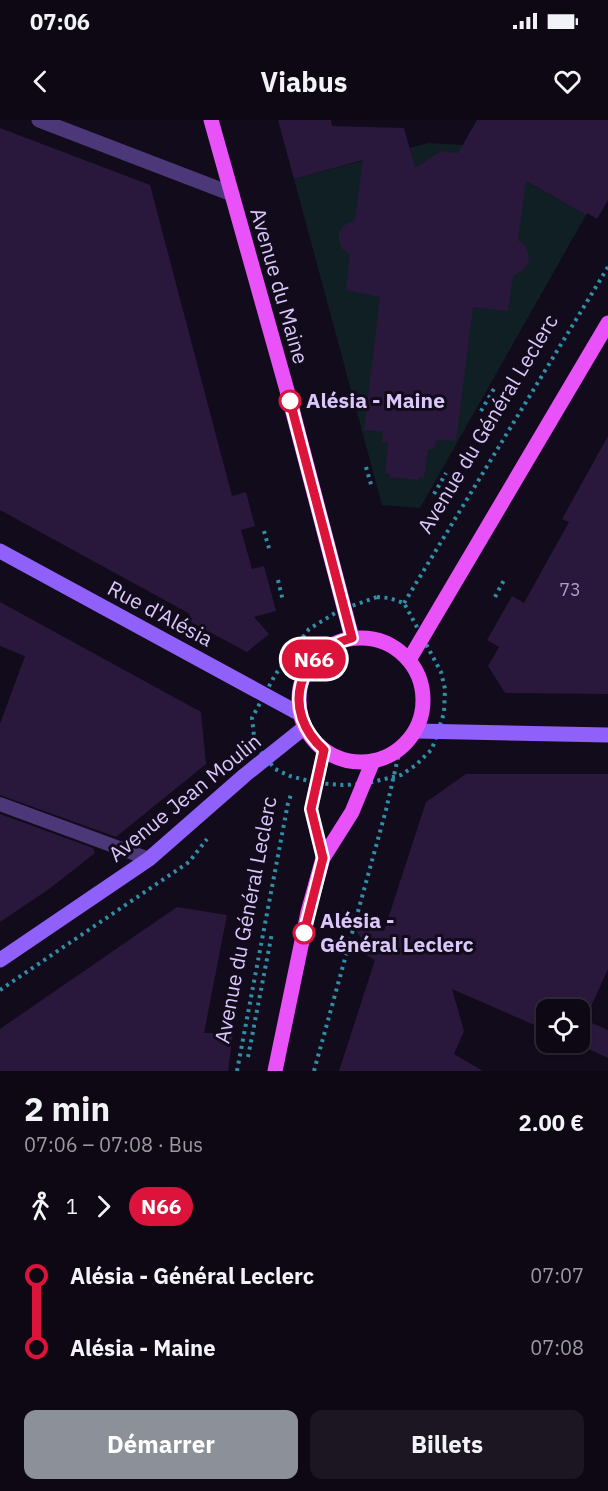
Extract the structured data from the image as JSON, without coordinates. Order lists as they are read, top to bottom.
{
  "streets": {
    "main road": [
      "Avenue du Maine",
      "Avenue du Général Leclerc",
      "Rue d'Alésia",
      "Avenue Jean Moulin"
    ]
  },
  "crossings": [
    ["Avenue du Maine", "Avenue du Général Leclerc"],
    ["Avenue du Maine", "Rue d'Alésia"],
    ["Avenue du Maine", "Avenue Jean Moulin"],
    ["Avenue du Général Leclerc", "Rue d'Alésia"],
    ["Avenue du Général Leclerc", "Avenue Jean Moulin"],
    ["Rue d'Alésia", "Avenue Jean Moulin"]
  ],
  "places": ["Alésia - Maine", "Alésia - Général Leclerc"],
  "lines": ["bus line N66"],
  "house_numbers": ["73"],
  "page": {
    "status": "07:06",
    "header": "Viabus",
    "on_map": "N66",
    "heading": ["2 min", "07:06 – 07:08 · Bus", "2.00 €"],
    "legs": ["1", "N66"],
    "list": [
      {
        "name": "Alésia - Général Leclerc",
        "value": "07:07"
      },
      {
        "name": "Alésia - Maine",
        "value": "07:08"
      }
    ],
    "buttons": ["Démarrer", "Billets"]
  }
}
